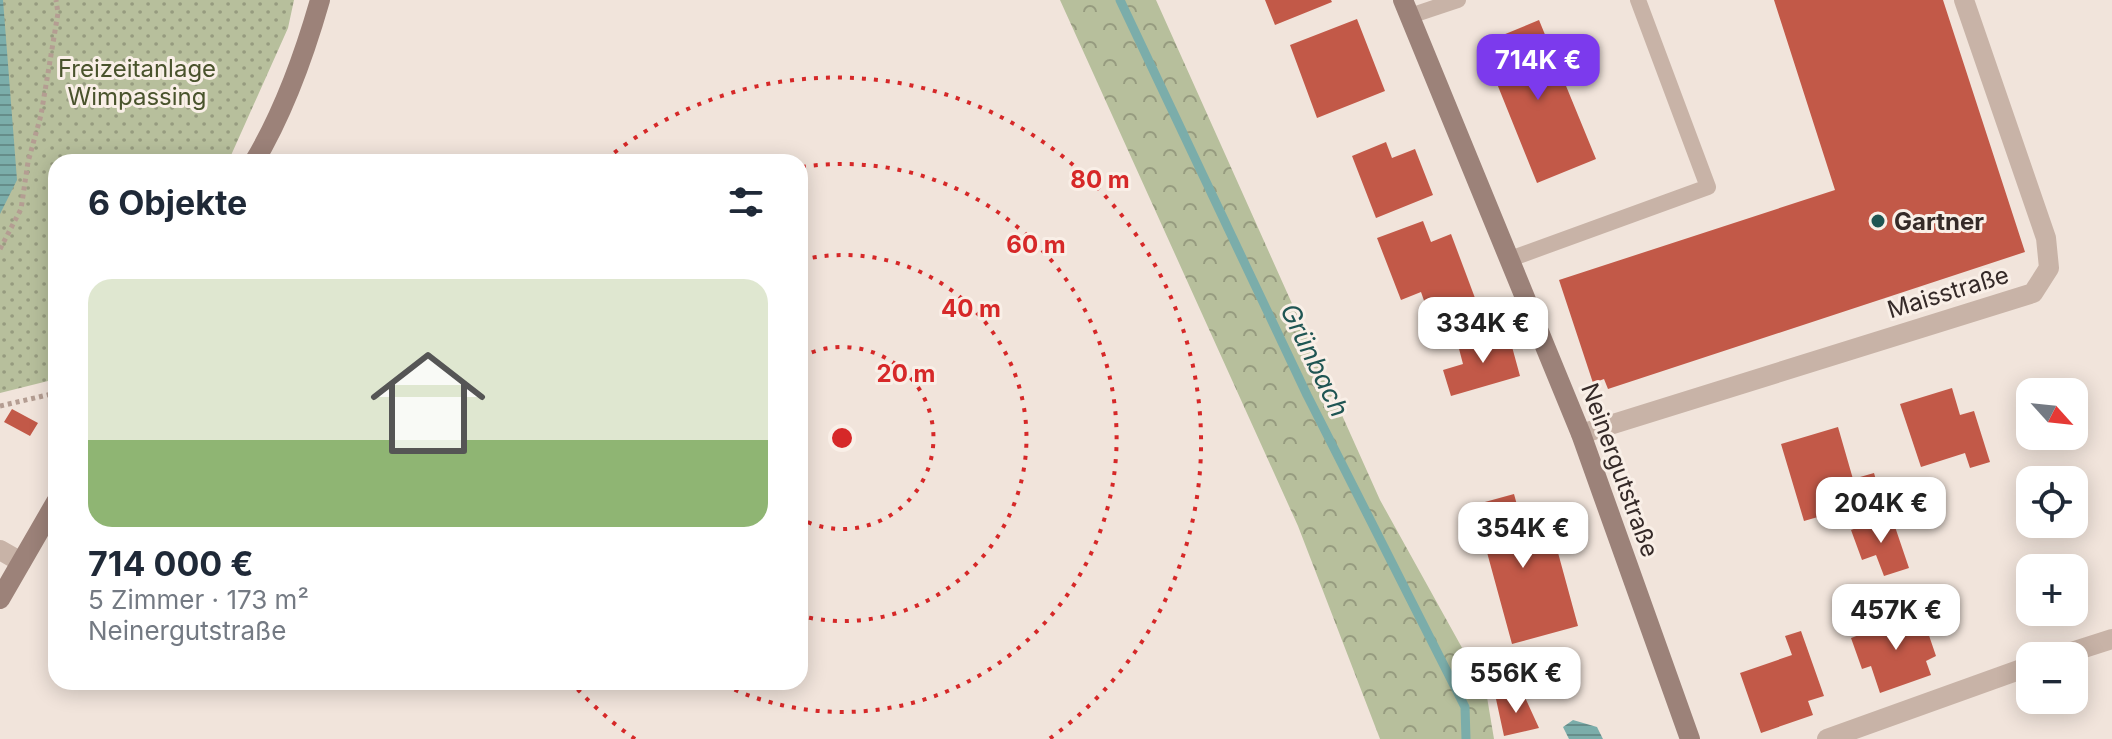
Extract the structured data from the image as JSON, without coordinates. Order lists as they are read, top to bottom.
{
  "streets": {
    "street": ["Maisstraße", "Neinergutstraße"]
  },
  "crossings": [
    ["Maisstraße", "Neinergutstraße"]
  ],
  "water": ["Grünbach"],
  "parks": ["Freizeitanlage Wimpassing"],
  "places": ["Gartner"],
  "north": "bottom right",
  "page": {
    "price": [
      "714K €",
      "334K €",
      "204K €",
      "354K €",
      "457K €",
      "556K €"
    ],
    "heading": "6 Objekte",
    "list": [
      {
        "name": "714 000 €",
        "note": "5 Zimmer · 173 m² · Neinergutstraße"
      }
    ],
    "map_buttons": ["+", "−"]
  },
  "rings": [
    "80 m",
    "60 m",
    "40 m",
    "20 m"
  ]
}
